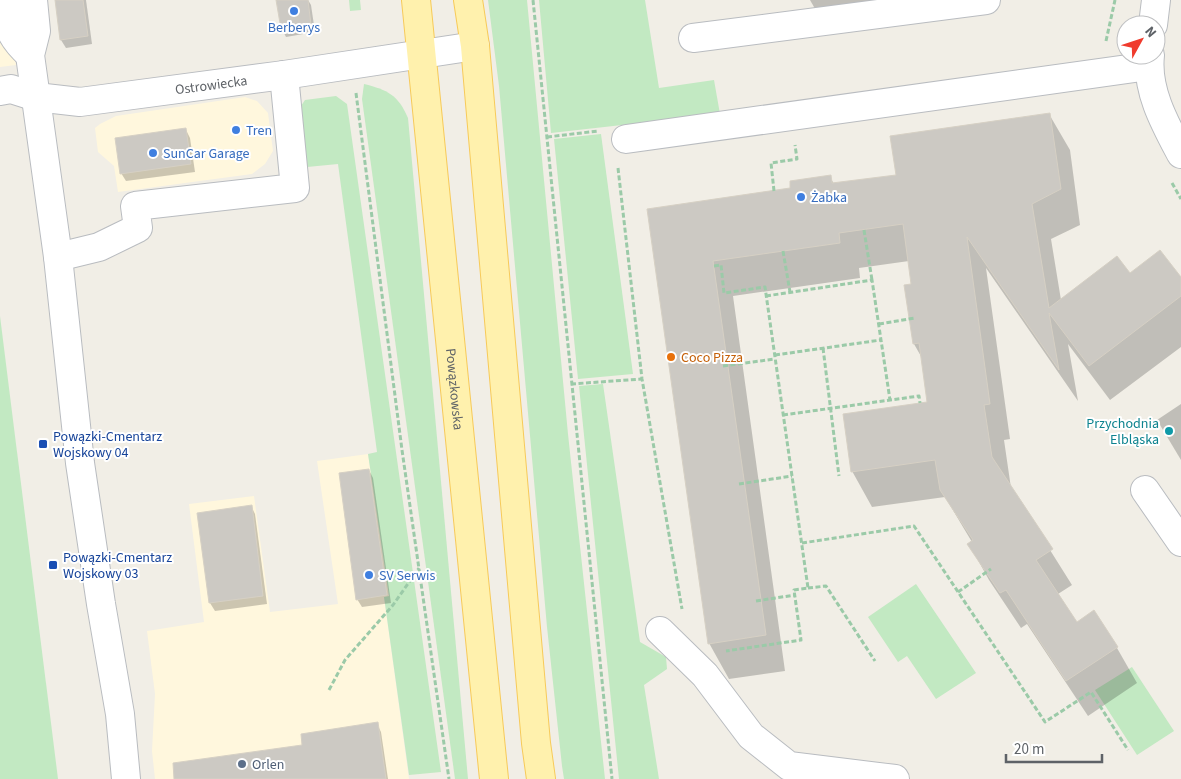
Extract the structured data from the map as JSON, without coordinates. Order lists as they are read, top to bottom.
{
  "streets": {
    "main road": ["Powązkowska"],
    "street": ["Ostrowiecka"]
  },
  "crossings": [
    ["Ostrowiecka", "Powązkowska"]
  ],
  "places": {
    "other": [
      "Berberys",
      "Tren",
      "SunCar Garage",
      "Żabka",
      "Coco Pizza",
      "Przychodnia Elbląska",
      "SV Serwis",
      "Orlen"
    ],
    "transit": ["Powązki-Cmentarz Wojskowy 04", "Powązki-Cmentarz Wojskowy 03"]
  },
  "scale_bar": "20 m",
  "north": "top right"
}
